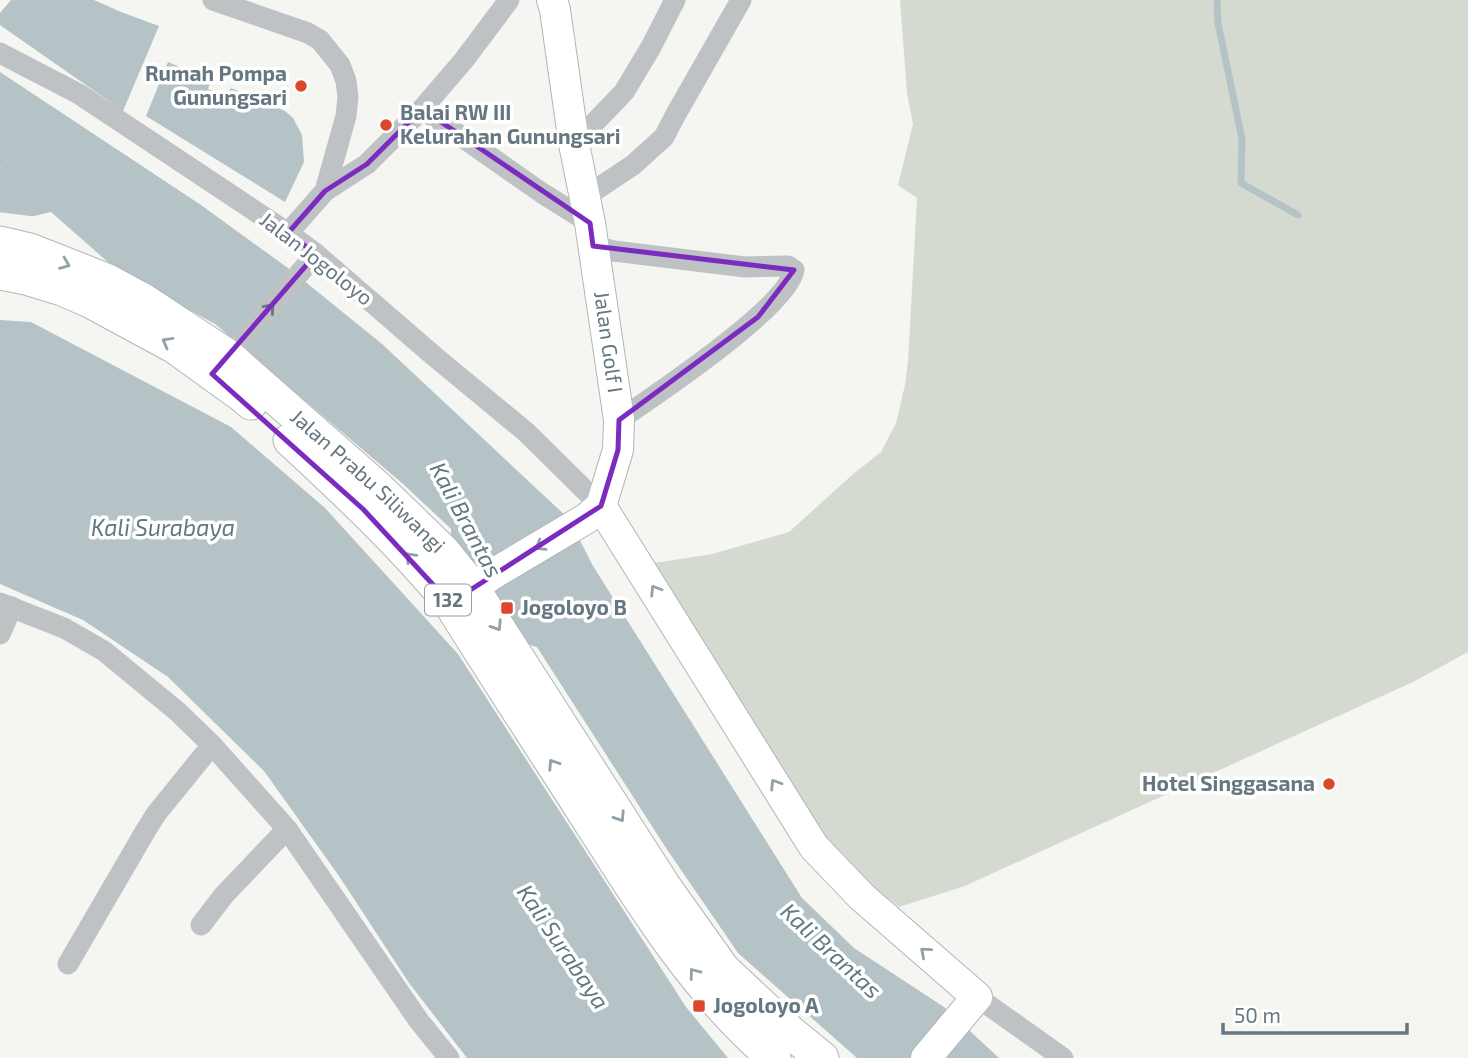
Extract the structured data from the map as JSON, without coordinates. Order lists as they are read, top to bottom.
{
  "streets": {
    "main road": ["Jalan Golf I", "Jalan Prabu Siliwangi", "132"],
    "street": ["Jalan Jogoloyo"]
  },
  "crossings": [
    ["Jalan Jogoloyo", "Jalan Golf I"]
  ],
  "water": ["Kali Brantas", "Kali Surabaya"],
  "places": {
    "other": ["Rumah Pompa Gunungsari", "Balai RW III Kelurahan Gunungsari", "Hotel Singgasana"],
    "transit": ["Jogoloyo B", "Jogoloyo A"]
  },
  "scale_bar": "50 m"
}
